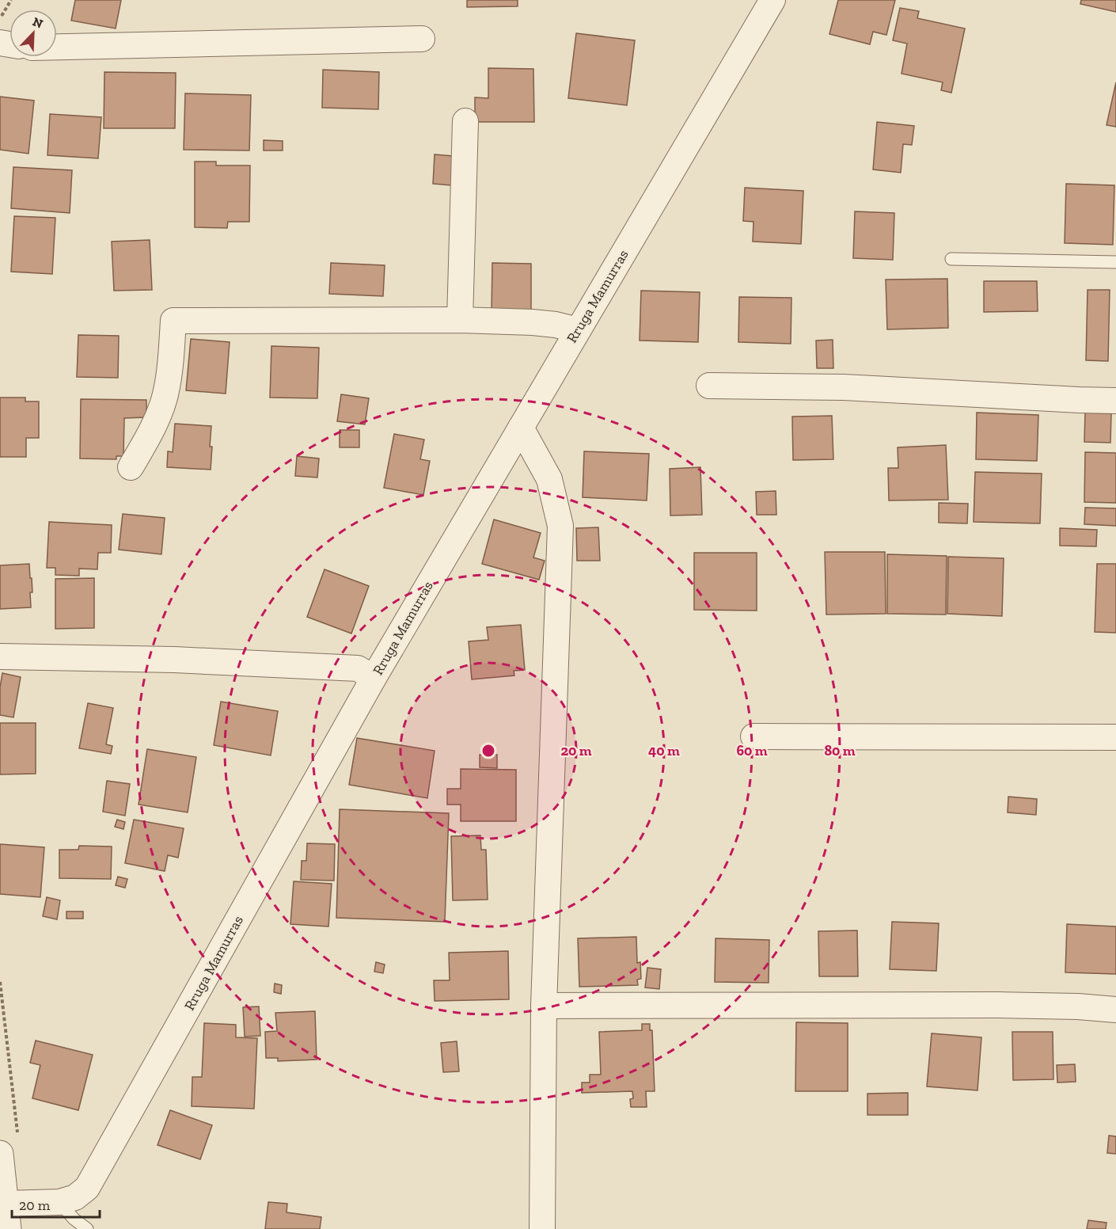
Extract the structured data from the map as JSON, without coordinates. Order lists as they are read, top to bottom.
{
  "streets": {
    "street": ["Rruga Mamurras"]
  },
  "scale_bar": "20 m",
  "north": "top right",
  "rings": [
    "20 m",
    "40 m",
    "60 m",
    "80 m"
  ]
}
